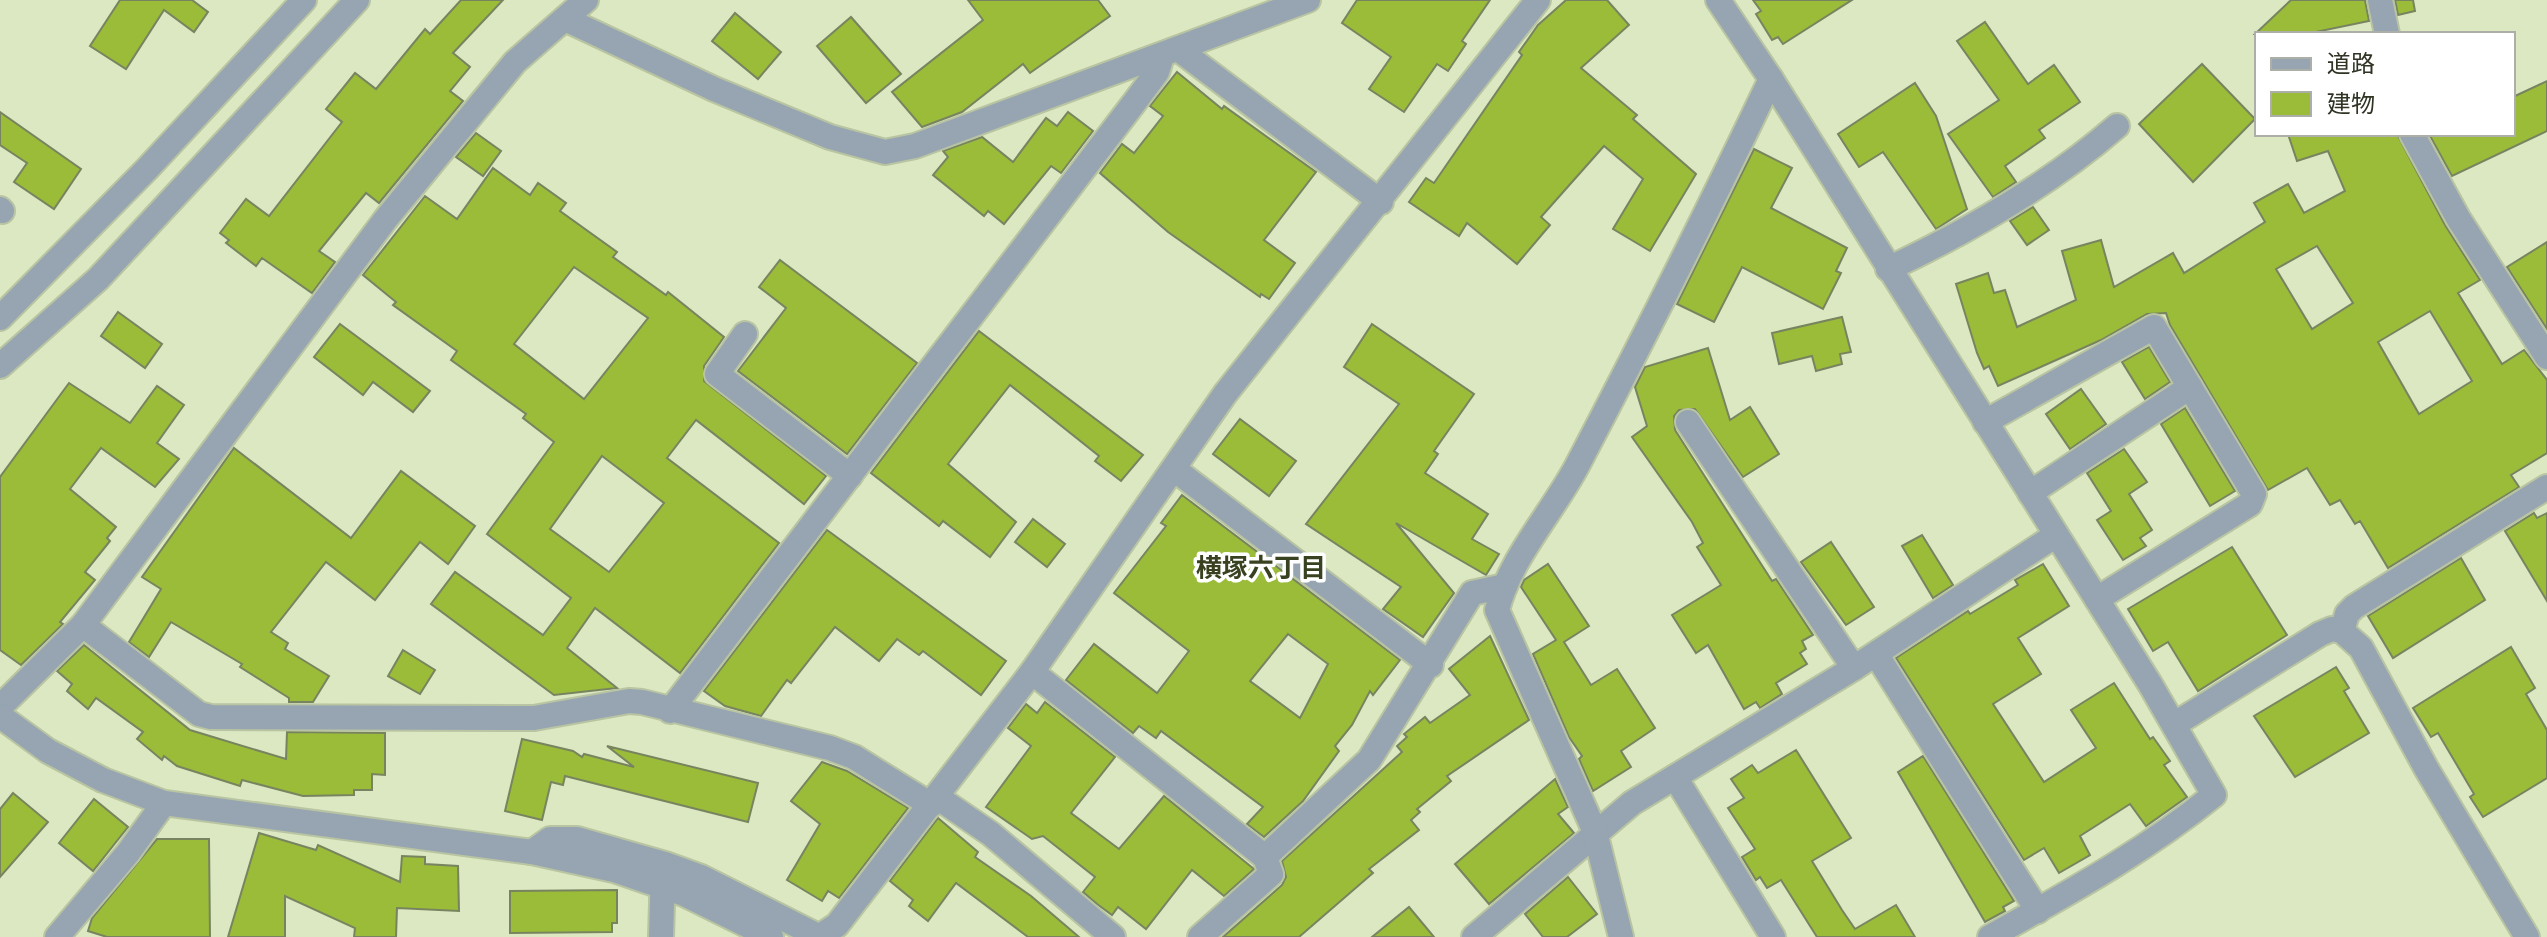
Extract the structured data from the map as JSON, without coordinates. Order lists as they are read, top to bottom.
{
  "districts": ["横塚六丁目"],
  "legend": ["道路", "建物"]
}
